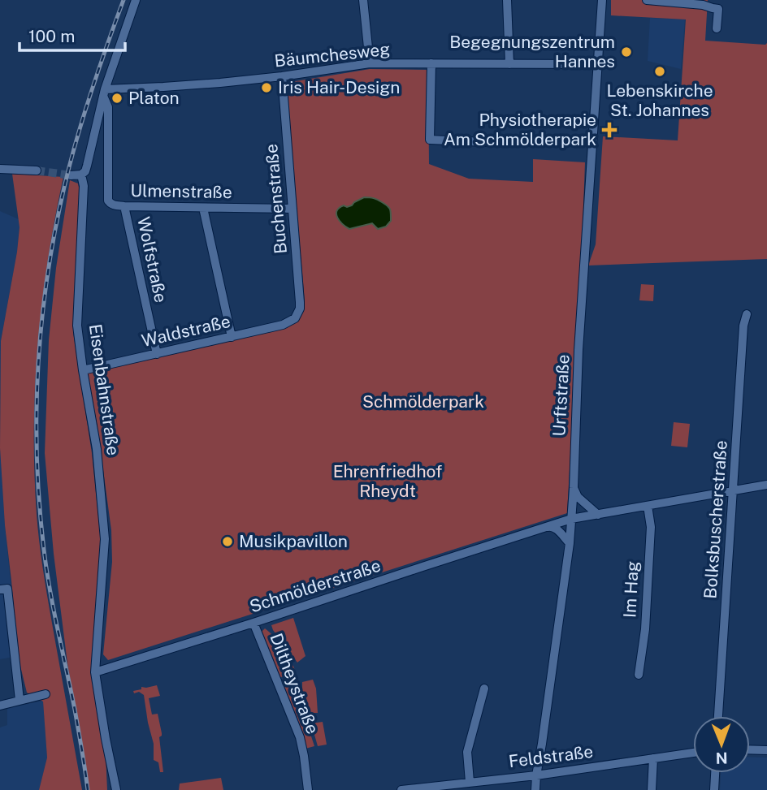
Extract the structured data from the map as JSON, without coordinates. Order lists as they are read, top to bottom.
{
  "streets": {
    "street": [
      "Bäumchesweg",
      "Ulmenstraße",
      "Buchenstraße",
      "Wolfstraße",
      "Waldstraße",
      "Eisenbahnstraße",
      "Urftstraße",
      "Bolksbuscherstraße",
      "Schmölderstraße",
      "Im Hag",
      "Diltheystraße",
      "Feldstraße"
    ]
  },
  "crossings": [
    ["Bäumchesweg", "Ulmenstraße"],
    ["Bäumchesweg", "Buchenstraße"],
    ["Bäumchesweg", "Eisenbahnstraße"],
    ["Bäumchesweg", "Urftstraße"],
    ["Ulmenstraße", "Buchenstraße"],
    ["Ulmenstraße", "Wolfstraße"],
    ["Ulmenstraße", "Eisenbahnstraße"],
    ["Buchenstraße", "Waldstraße"],
    ["Wolfstraße", "Waldstraße"],
    ["Waldstraße", "Eisenbahnstraße"],
    ["Eisenbahnstraße", "Schmölderstraße"],
    ["Urftstraße", "Schmölderstraße"],
    ["Urftstraße", "Feldstraße"],
    ["Bolksbuscherstraße", "Schmölderstraße"],
    ["Schmölderstraße", "Im Hag"],
    ["Schmölderstraße", "Diltheystraße"]
  ],
  "parks": ["Schmölderpark", "Ehrenfriedhof Rheydt"],
  "places": {
    "other": [
      "Begegnungszentrum Hannes",
      "Lebenskirche St. Johannes",
      "Iris Hair-Design",
      "Platon",
      "Musikpavillon"
    ],
    "health": ["Physiotherapie Am Schmölderpark"]
  },
  "scale_bar": "100 m",
  "north": "bottom"
}
